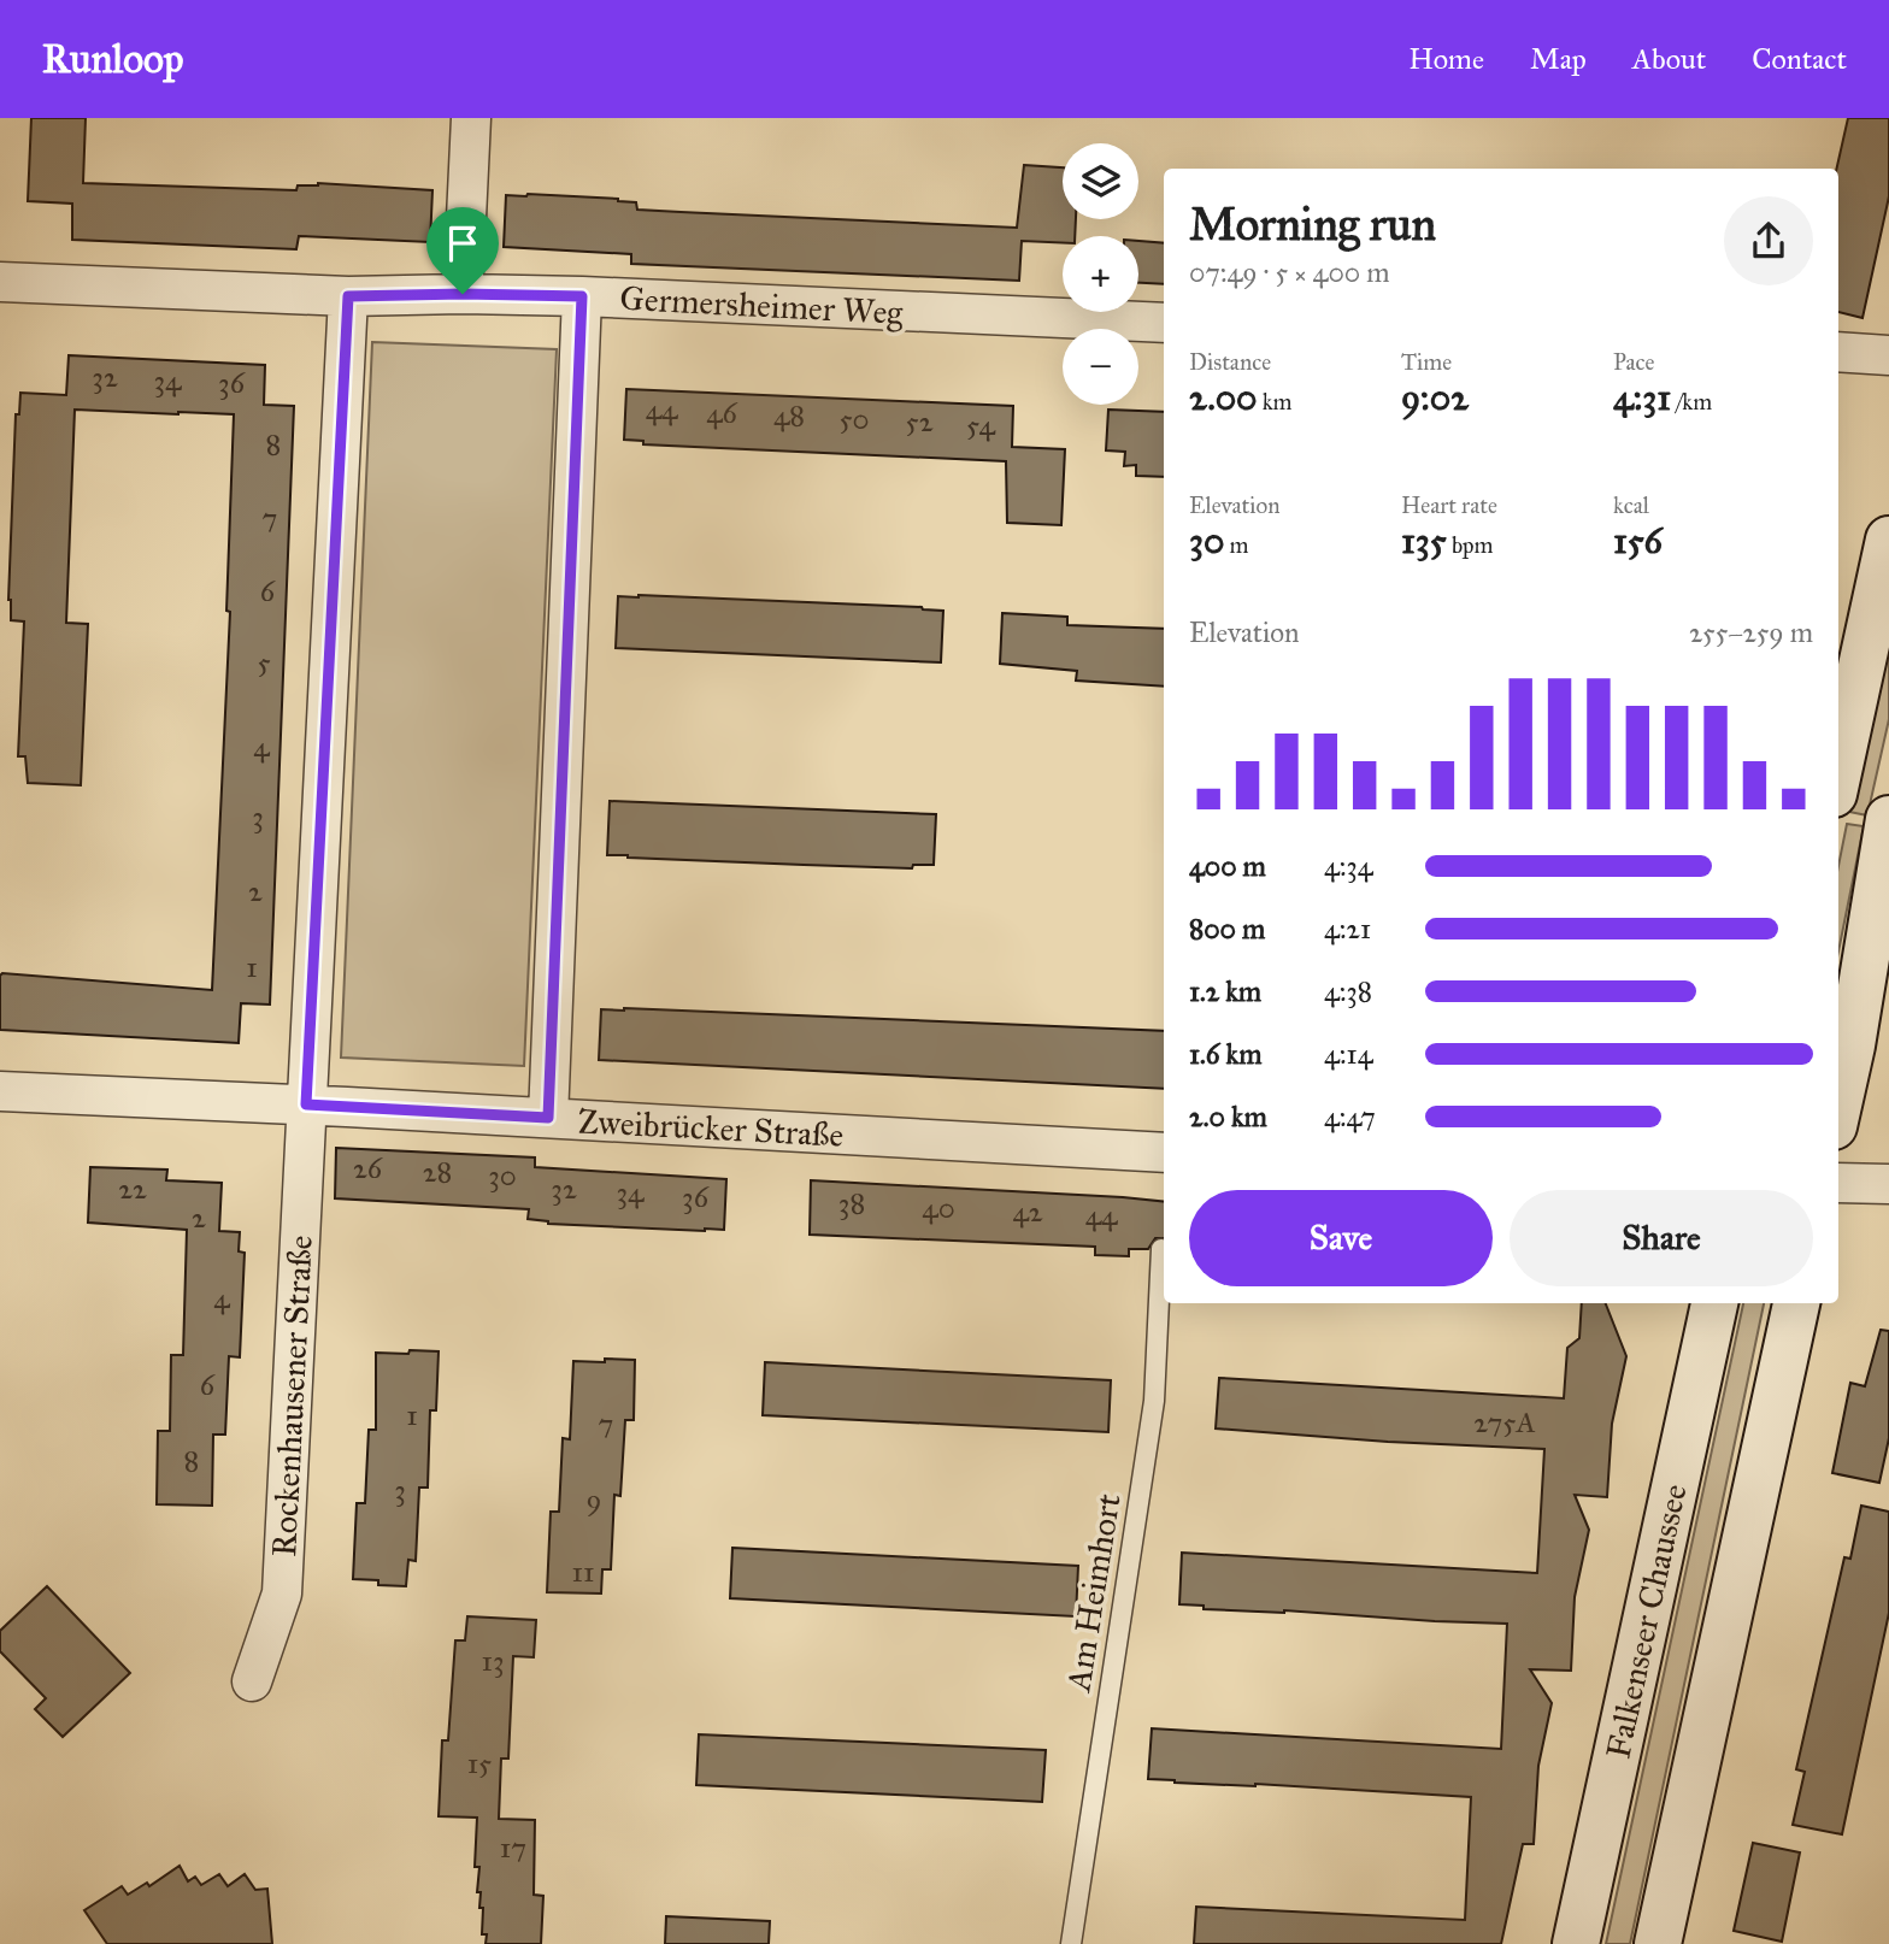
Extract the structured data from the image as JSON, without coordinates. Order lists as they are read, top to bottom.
{
  "streets": {
    "main road": ["Falkenseer Chaussee"],
    "street": ["Germersheimer Weg", "Zweibrücker Straße", "Rockenhausener Straße"],
    "lane": ["Am Heimhort"]
  },
  "crossings": [
    ["Germersheimer Weg", "Rockenhausener Straße"],
    ["Zweibrücker Straße", "Rockenhausener Straße"]
  ],
  "house_numbers": [
    "32",
    "34",
    "36",
    "44",
    "46",
    "48",
    "50",
    "52",
    "54",
    "8",
    "7",
    "6",
    "5",
    "4",
    "3",
    "2",
    "1",
    "26",
    "28",
    "30",
    "22",
    "32",
    "34",
    "36",
    "38",
    "40",
    "42",
    "44",
    "2",
    "4",
    "6",
    "1",
    "275A",
    "7",
    "8",
    "3",
    "9",
    "11",
    "13",
    "15",
    "17"
  ],
  "page": {
    "header": "Runloop",
    "nav": [
      "Home",
      "Map",
      "About",
      "Contact"
    ],
    "map_buttons": ["+", "−"],
    "heading": ["Morning run", "07:49 · 5 × 400 m"],
    "stats": [
      ["Distance", "2.00 km"],
      ["Time", "9:02"],
      ["Pace", "4:31 /km"],
      ["Elevation", "30 m"],
      ["Heart rate", "135 bpm"],
      ["kcal", "156"]
    ],
    "chart": ["Elevation", "255–259 m"],
    "list": [
      {
        "name": "400 m",
        "note": "4:34"
      },
      {
        "name": "800 m",
        "note": "4:21"
      },
      {
        "name": "1.2 km",
        "note": "4:38"
      },
      {
        "name": "1.6 km",
        "note": "4:14"
      },
      {
        "name": "2.0 km",
        "note": "4:47"
      }
    ],
    "buttons": ["Save", "Share"]
  }
}
